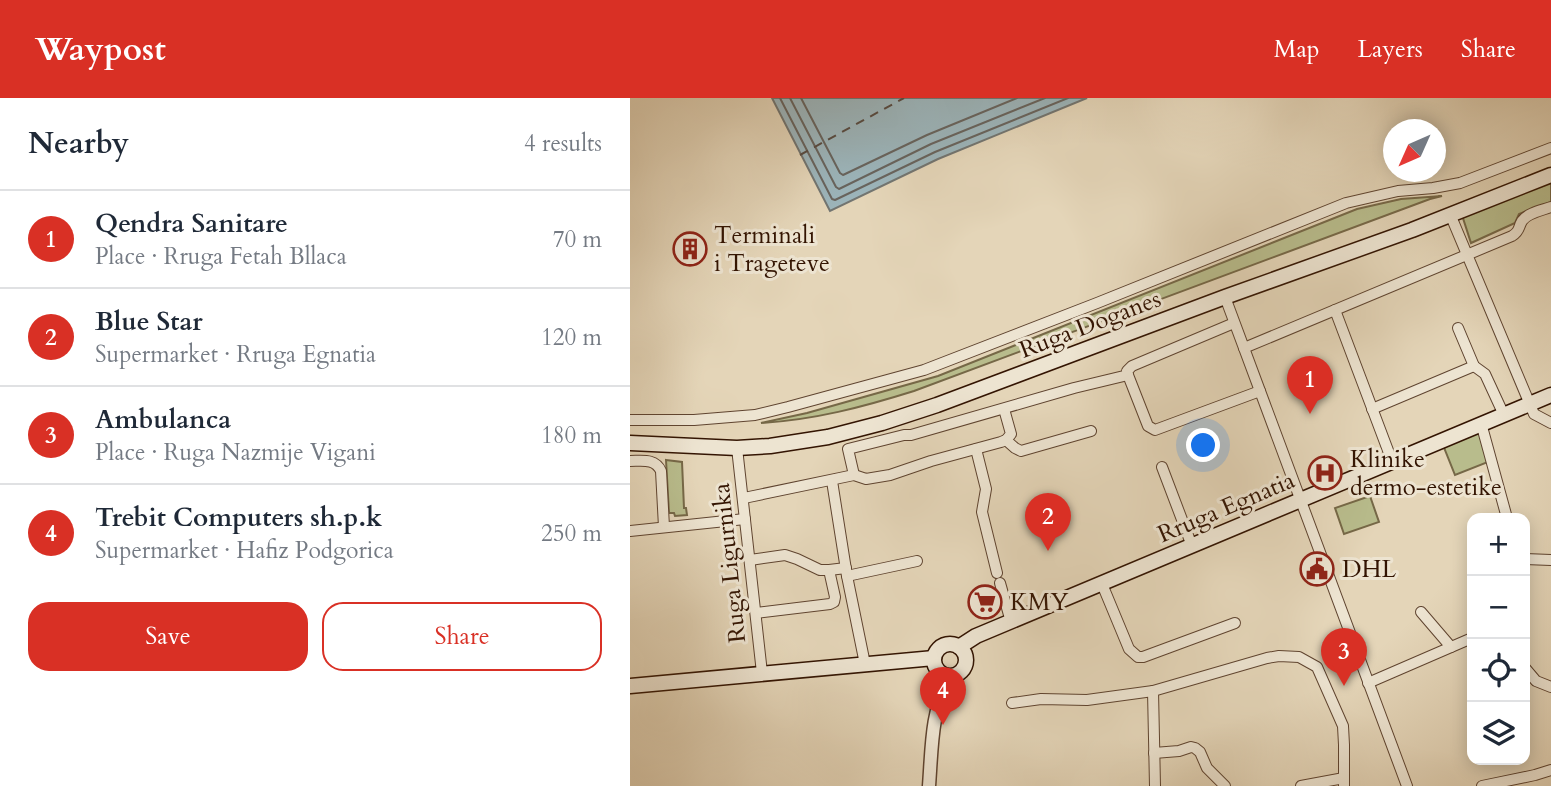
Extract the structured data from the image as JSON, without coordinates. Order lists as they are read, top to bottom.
{
  "streets": {
    "main road": ["Ruga Doganes", "Rruga Egnatia"],
    "street": ["Ruga Ligurnika"]
  },
  "crossings": [
    ["Ruga Doganes", "Ruga Ligurnika"]
  ],
  "places": {
    "building": ["Terminali i Trageteve"],
    "hospital": ["Klinike dermo-estetike"],
    "public building": ["DHL"],
    "supermarket": ["KMY"]
  },
  "north": "bottom left",
  "page": {
    "header": "Waypost",
    "nav": ["Map", "Layers", "Share"],
    "heading": ["Nearby", "4 results"],
    "list": [
      {
        "mark": "1",
        "name": "Qendra Sanitare",
        "note": "Place · Rruga Fetah Bllaca",
        "value": "70 m"
      },
      {
        "mark": "2",
        "name": "Blue Star",
        "note": "Supermarket · Rruga Egnatia",
        "value": "120 m"
      },
      {
        "mark": "3",
        "name": "Ambulanca",
        "note": "Place · Ruga Nazmije Vigani",
        "value": "180 m"
      },
      {
        "mark": "4",
        "name": "Trebit Computers sh.p.k",
        "note": "Supermarket · Hafiz Podgorica",
        "value": "250 m"
      }
    ],
    "pins": [
      "1",
      "2",
      "3",
      "4"
    ],
    "map_buttons": ["+", "−"],
    "buttons": ["Save", "Share"]
  }
}
